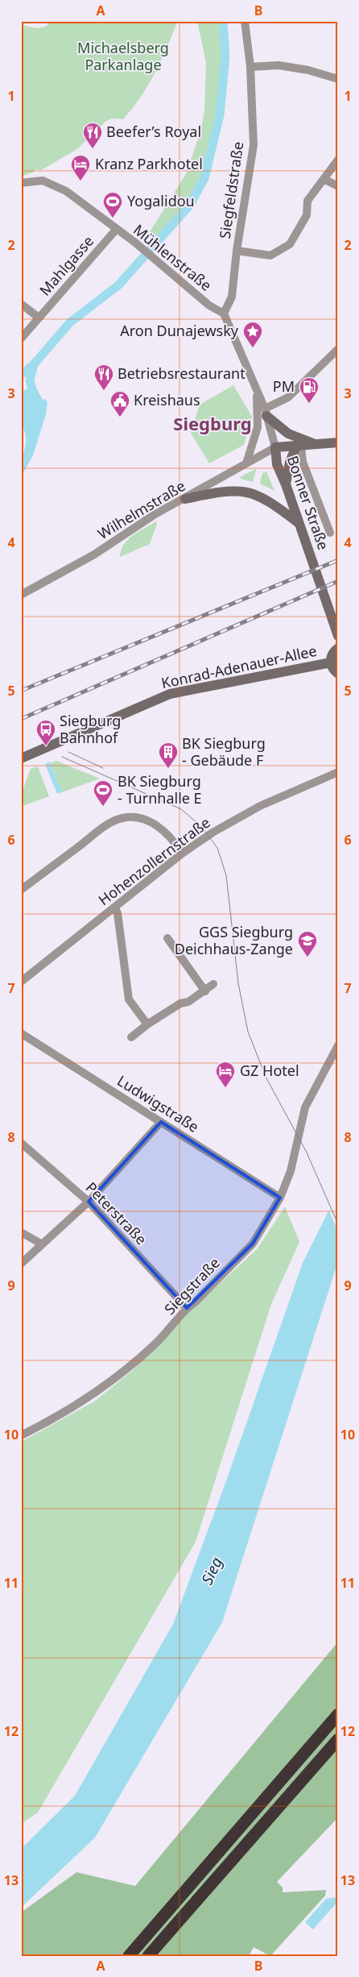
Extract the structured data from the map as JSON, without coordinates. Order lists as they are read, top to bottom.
{
  "streets": {
    "main road": ["Bonner Straße", "Konrad-Adenauer-Allee"],
    "street": [
      "Siegfeldstraße",
      "Mühlenstraße",
      "Mahlgasse",
      "Wilhelmstraße",
      "Hohenzollernstraße",
      "Ludwigstraße",
      "Peterstraße",
      "Siegstraße"
    ]
  },
  "crossings": [
    ["Siegfeldstraße", "Mühlenstraße"],
    ["Mühlenstraße", "Mahlgasse"],
    ["Bonner Straße", "Wilhelmstraße"],
    ["Ludwigstraße", "Siegstraße"],
    ["Peterstraße", "Siegstraße"]
  ],
  "districts": ["Siegburg"],
  "water": ["Sieg"],
  "parks": ["Michaelsberg Parkanlage"],
  "places": {
    "restaurant": ["Beefer’s Royal", "Betriebsrestaurant"],
    "hotel": ["Kranz Parkhotel", "GZ Hotel"],
    "sports": ["Yogalidou", "BK Siegburg - Turnhalle E"],
    "place": ["Aron Dunajewsky"],
    "fuel station": ["PM"],
    "public building": ["Kreishaus"],
    "bus stop": ["Siegburg Bahnhof"],
    "building": ["BK Siegburg - Gebäude F"],
    "school or university": ["GGS Siegburg Deichhaus-Zange"]
  },
  "grid": {
    "columns": ["A", "B"],
    "rows": [
      "1",
      "2",
      "3",
      "4",
      "5",
      "6",
      "7",
      "8",
      "9",
      "10",
      "11",
      "12",
      "13"
    ]
  }
}
